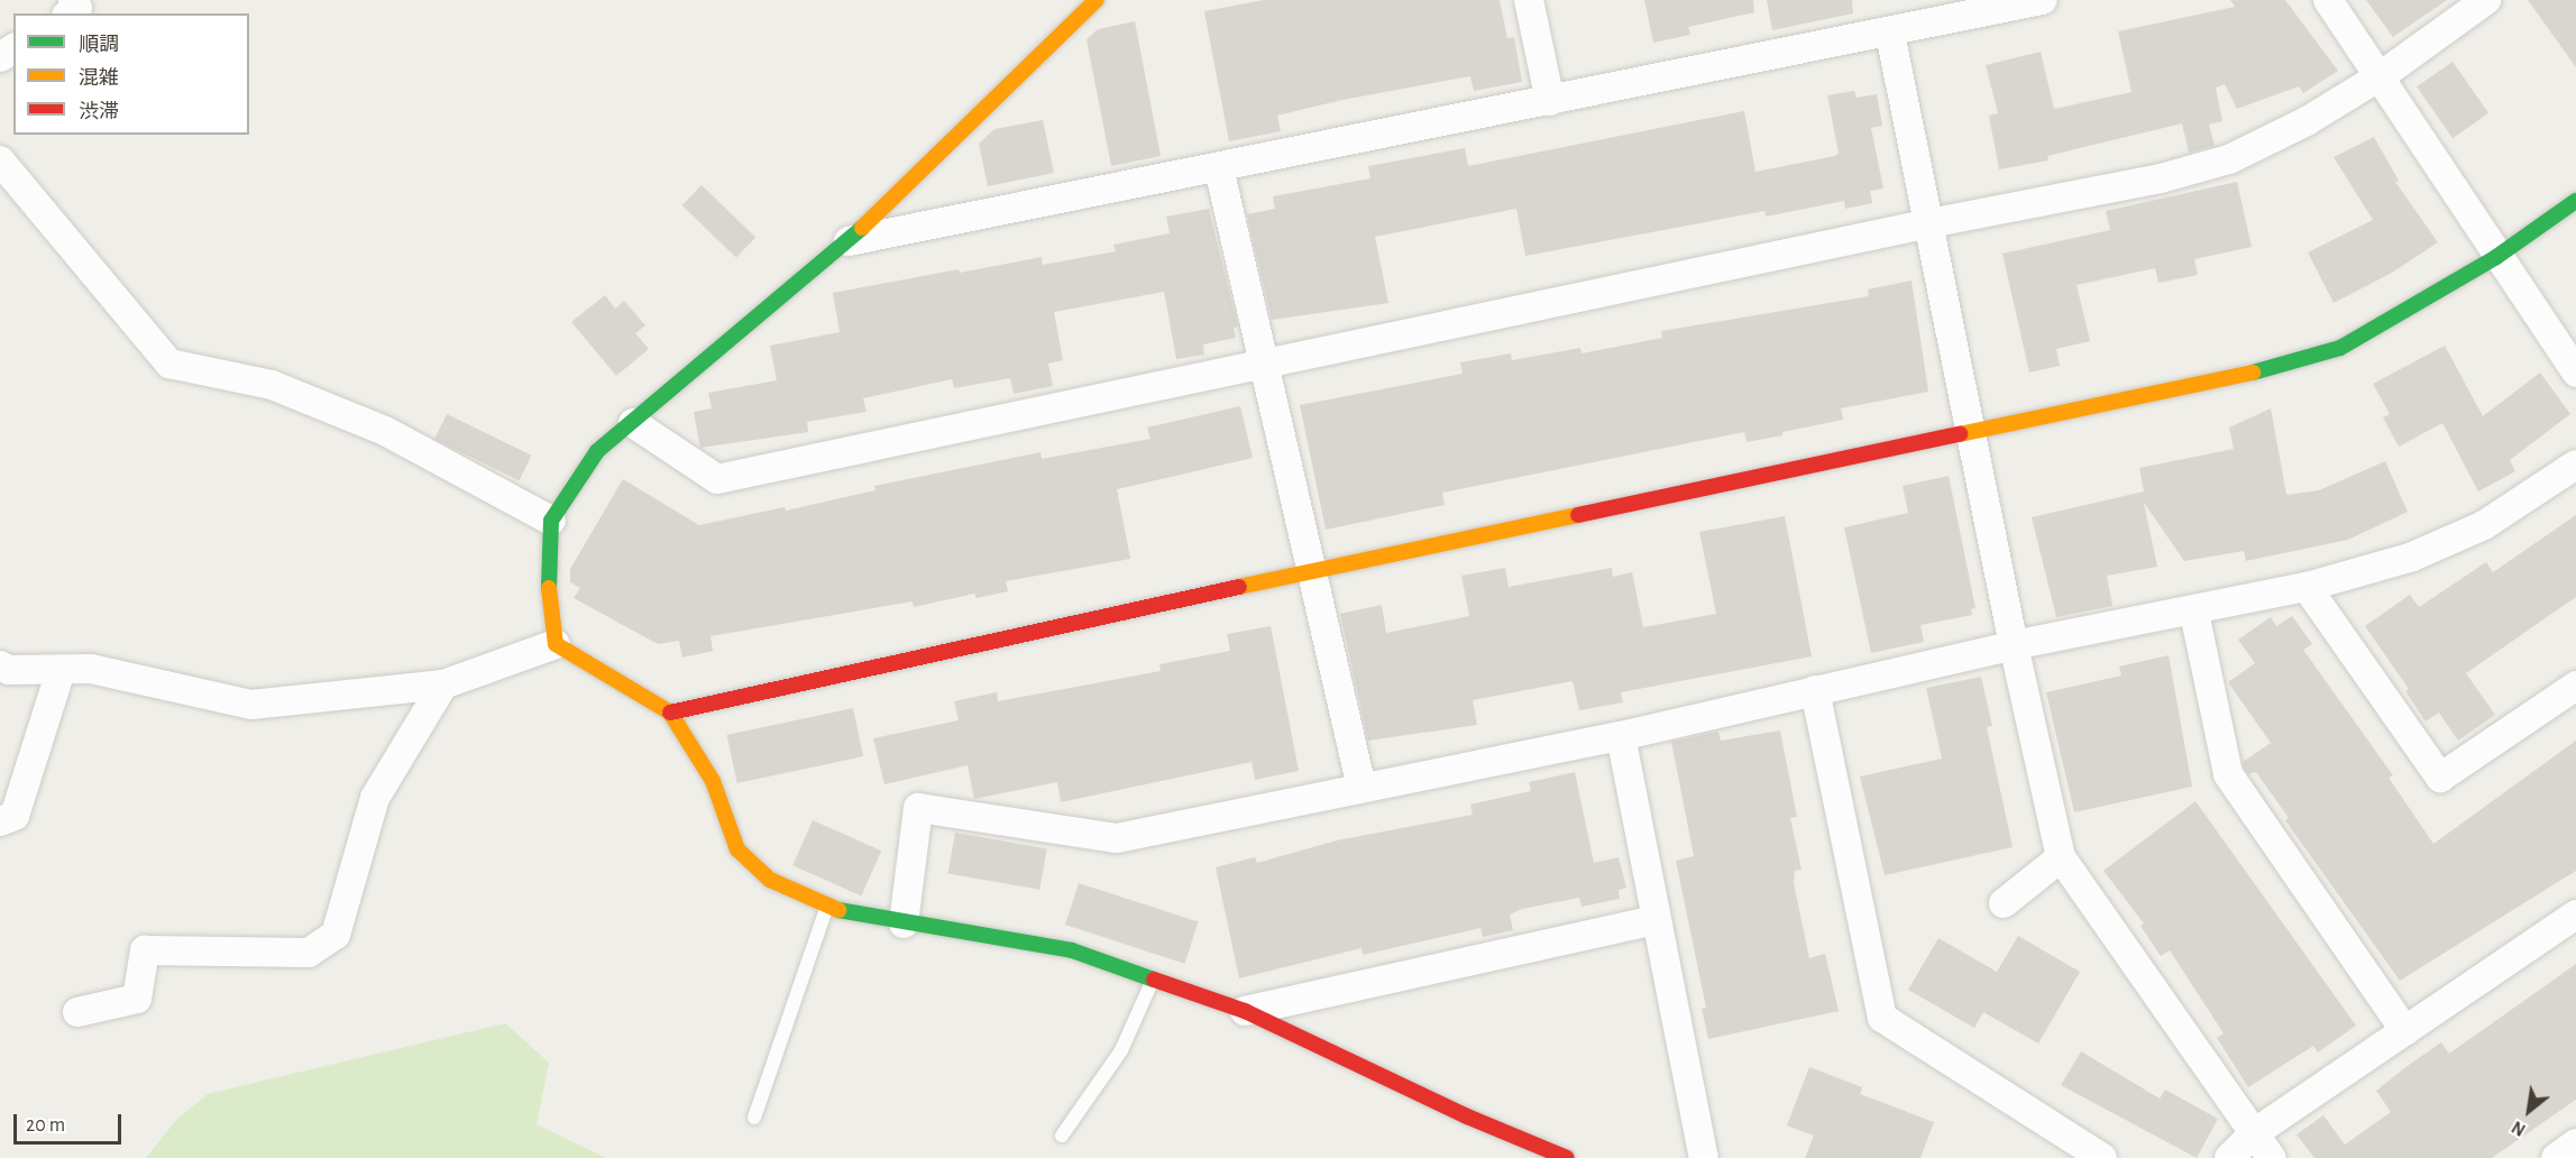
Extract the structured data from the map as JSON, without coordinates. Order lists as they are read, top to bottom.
{
  "legend": ["順調", "混雑", "渋滞"],
  "scale_bar": "20 m",
  "north": "bottom left"
}
